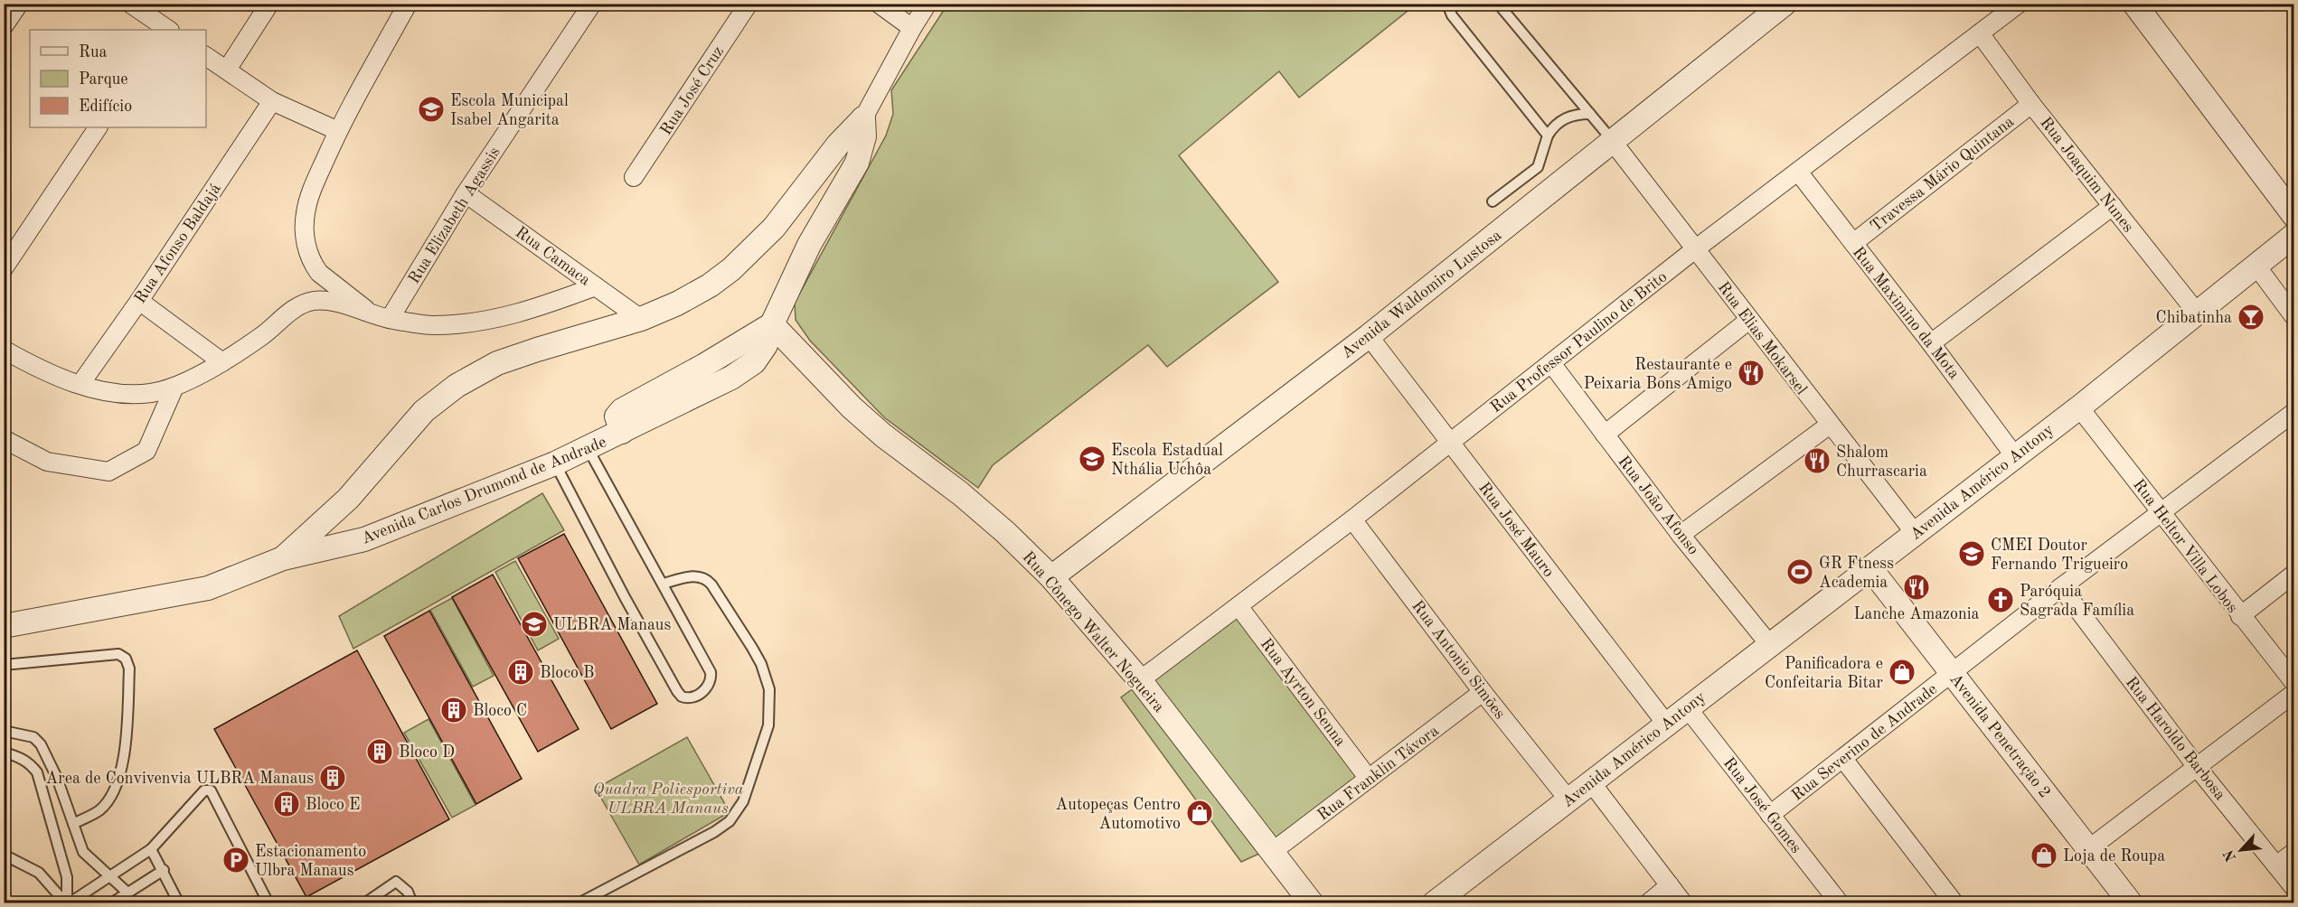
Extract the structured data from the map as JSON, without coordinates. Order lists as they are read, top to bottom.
{
  "streets": {
    "street": [
      "Rua José Cruz",
      "Travessa Mário Quintana",
      "Rua Joaquim Nunes",
      "Rua Elizabeth Agassis",
      "Rua Afonso Baldajá",
      "Rua Camaca",
      "Avenida Waldomiro Lustosa",
      "Rua Maximino da Mota",
      "Rua Elias Mokarsel",
      "Rua Professor Paulino de Brito",
      "Avenida Américo Antony",
      "Avenida Carlos Drumond de Andrade",
      "Rua João Afonso",
      "Rua José Mauro",
      "Rua Heltor Villa Lobos",
      "Rua Cônego Walter Nogueira",
      "Rua Antonio Simões",
      "Rua Ayrton Senna",
      "Avenida Penetração 2",
      "Rua Haroldo Barbosa",
      "Rua Severino de Andrade",
      "Rua Franklin Távora",
      "Rua José Gomes"
    ]
  },
  "crossings": [
    ["Travessa Mário Quintana", "Rua Joaquim Nunes"],
    ["Travessa Mário Quintana", "Rua Maximino da Mota"],
    ["Rua Joaquim Nunes", "Rua Professor Paulino de Brito"],
    ["Rua Joaquim Nunes", "Avenida Américo Antony"],
    ["Rua Elizabeth Agassis", "Rua Camaca"],
    ["Rua Camaca", "Avenida Carlos Drumond de Andrade"],
    ["Avenida Waldomiro Lustosa", "Rua Elias Mokarsel"],
    ["Avenida Waldomiro Lustosa", "Rua José Mauro"],
    ["Avenida Waldomiro Lustosa", "Rua Cônego Walter Nogueira"],
    ["Rua Maximino da Mota", "Rua Professor Paulino de Brito"],
    ["Rua Maximino da Mota", "Avenida Américo Antony"],
    ["Rua Elias Mokarsel", "Rua Professor Paulino de Brito"],
    ["Rua Elias Mokarsel", "Avenida Américo Antony"],
    ["Rua Professor Paulino de Brito", "Rua João Afonso"],
    ["Rua Professor Paulino de Brito", "Rua José Mauro"],
    ["Rua Professor Paulino de Brito", "Rua Cônego Walter Nogueira"],
    ["Rua Professor Paulino de Brito", "Rua Antonio Simões"],
    ["Rua Professor Paulino de Brito", "Rua Ayrton Senna"],
    ["Avenida Américo Antony", "Rua João Afonso"],
    ["Avenida Américo Antony", "Rua José Mauro"],
    ["Avenida Américo Antony", "Rua Heltor Villa Lobos"],
    ["Avenida Américo Antony", "Rua Antonio Simões"],
    ["Avenida Américo Antony", "Avenida Penetração 2"],
    ["Avenida Américo Antony", "Rua José Gomes"],
    ["Avenida Carlos Drumond de Andrade", "Rua Cônego Walter Nogueira"],
    ["Rua Heltor Villa Lobos", "Rua Severino de Andrade"],
    ["Rua Cônego Walter Nogueira", "Rua Franklin Távora"],
    ["Rua Antonio Simões", "Rua Franklin Távora"],
    ["Rua Ayrton Senna", "Rua Franklin Távora"],
    ["Avenida Penetração 2", "Rua Severino de Andrade"],
    ["Rua Haroldo Barbosa", "Rua Severino de Andrade"],
    ["Rua Severino de Andrade", "Rua José Gomes"]
  ],
  "parks": ["Quadra Poliesportiva ULBRA Manaus"],
  "places": {
    "school or university": [
      "Escola Municipal Isabel Angarita",
      "Escola Estadual Nthália Uchôa",
      "CMEI Doutor Fernando Trigueiro",
      "ULBRA Manaus"
    ],
    "bar": ["Chibatinha"],
    "restaurant": ["Restaurante e Peixaria Bons Amigo", "Shalom Churrascaria", "Lanche Amazonia"],
    "sports": ["GR Ftness Academia"],
    "church": ["Paróquia Sagrada Família"],
    "building": [
      "Bloco B",
      "Bloco C",
      "Bloco D",
      "Area de Convivenvia ULBRA Manaus",
      "Bloco E"
    ],
    "shop": ["Panificadora e Confeitaria Bitar", "Autopeças Centro Automotivo", "Loja de Roupa"],
    "parking": ["Estacionamento Ulbra Manaus"]
  },
  "legend": ["Rua", "Parque", "Edifício"],
  "north": "bottom left"
}
